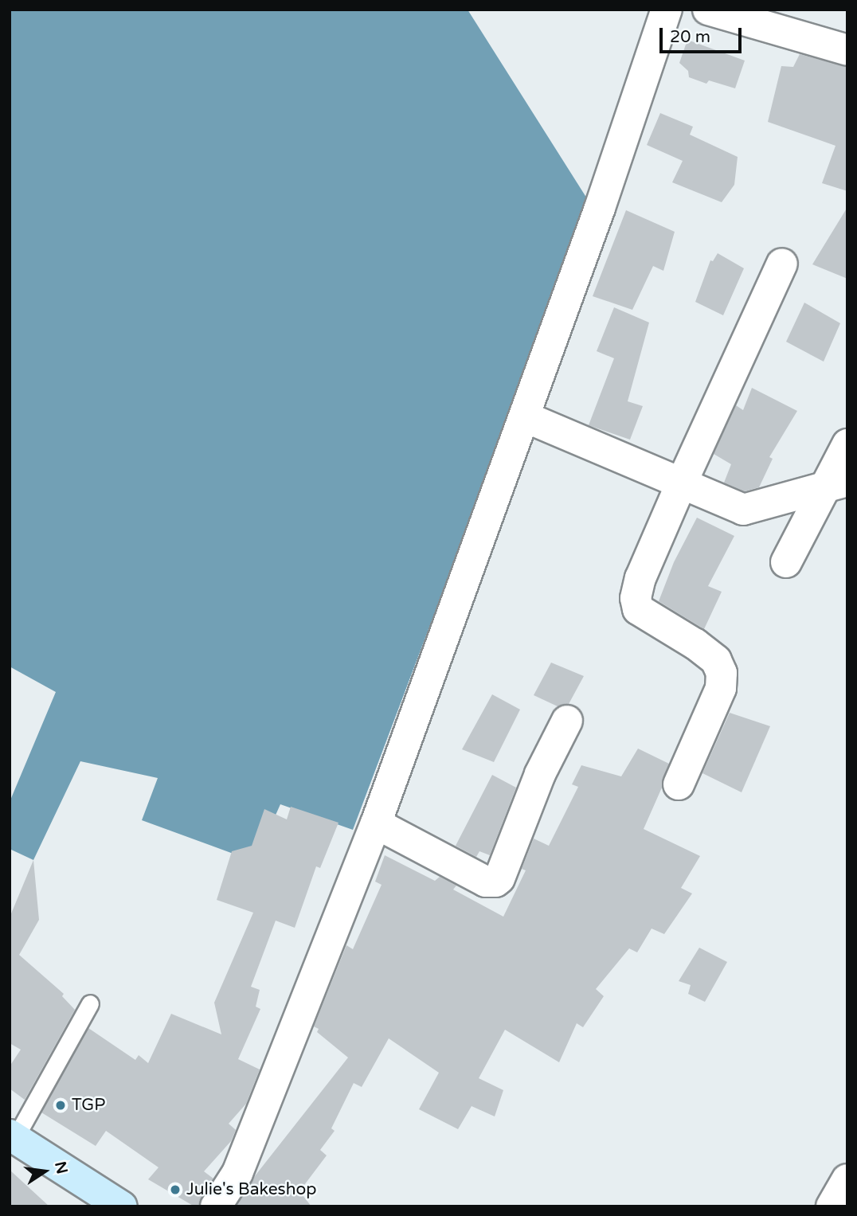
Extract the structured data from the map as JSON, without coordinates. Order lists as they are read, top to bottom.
{
  "places": ["TGP", "Julie's Bakeshop"],
  "scale_bar": "20 m",
  "north": "right"
}
